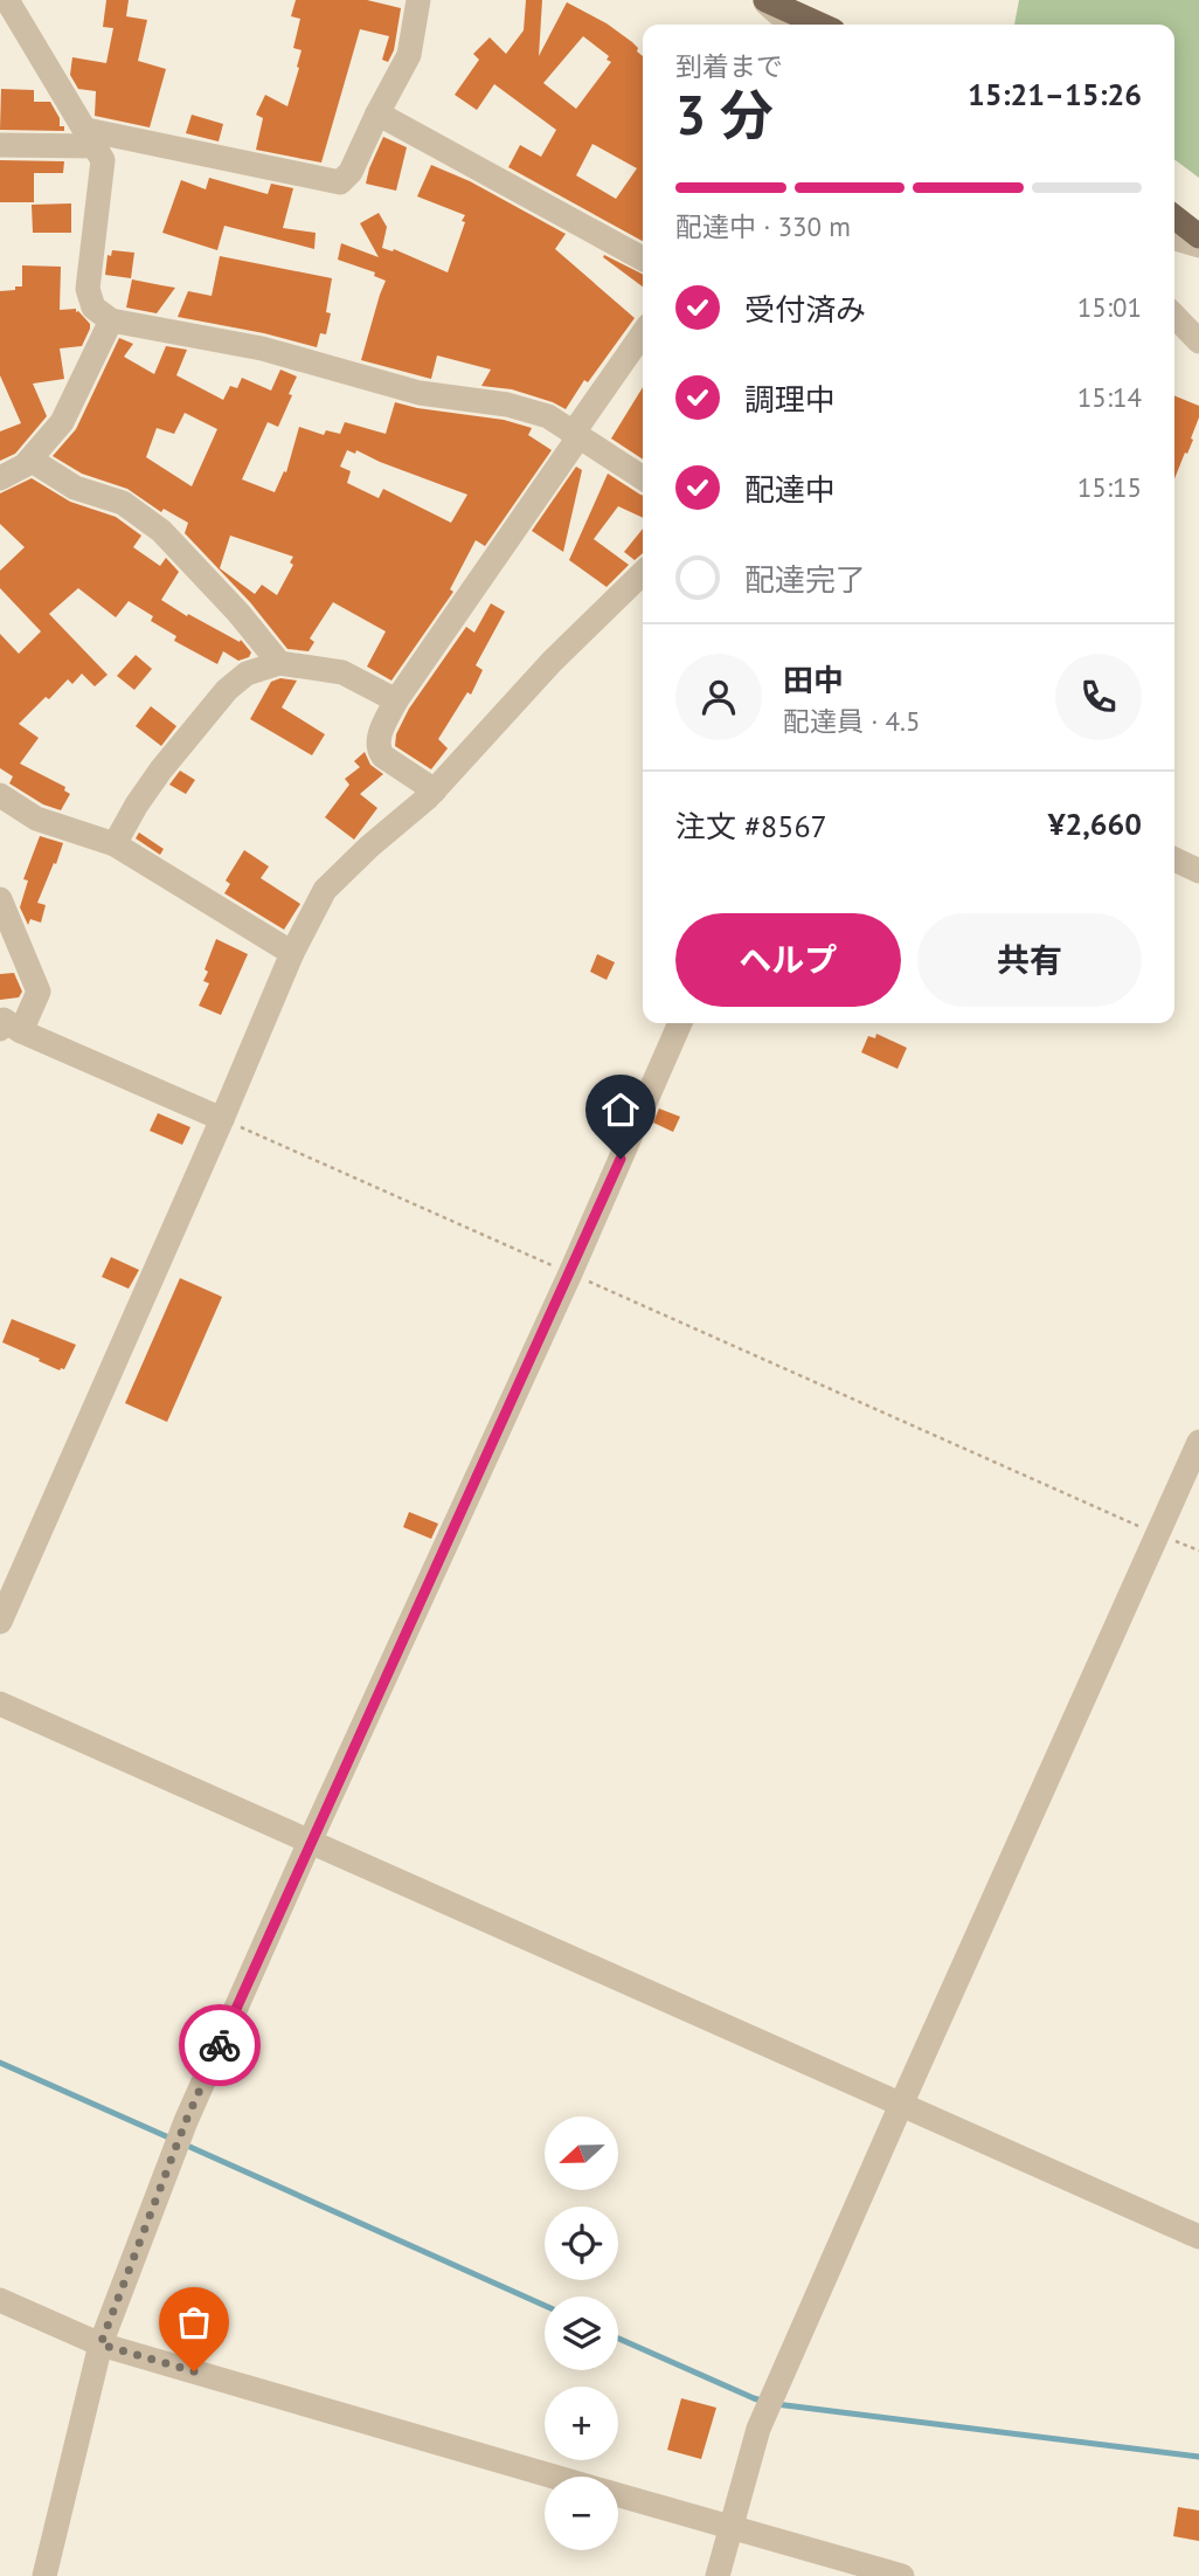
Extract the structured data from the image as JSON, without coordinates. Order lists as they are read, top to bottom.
{
  "north": "left",
  "page": {
    "heading": ["3 分", "到着まで", "15:21–15:26"],
    "panel": [
      "田中",
      "配達員 · 4.5",
      "注文 #8567",
      "¥2,660"
    ],
    "bar": "配達中 · 330 m",
    "list": [
      ["受付済み", "15:01"],
      ["調理中", "15:14"],
      ["配達中", "15:15"],
      "配達完了"
    ],
    "buttons": ["ヘルプ", "共有"],
    "map_buttons": ["+", "−"]
  }
}
